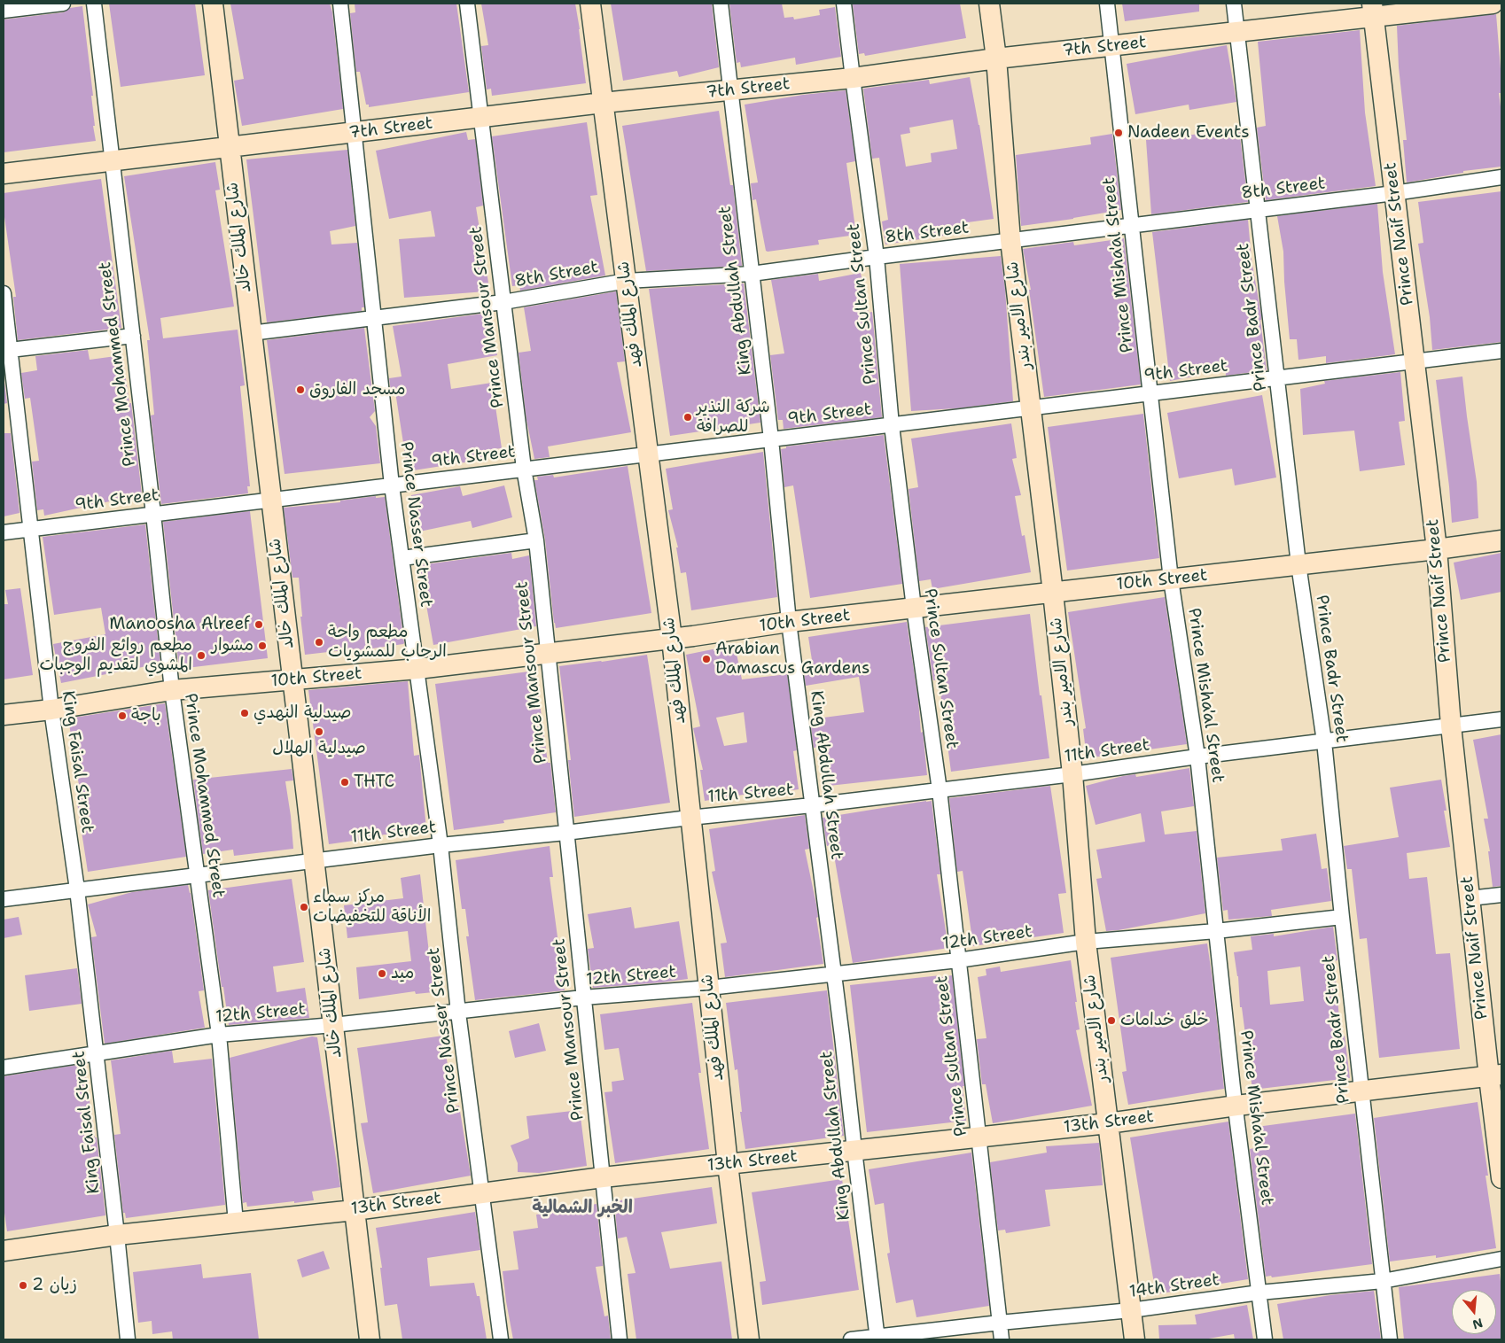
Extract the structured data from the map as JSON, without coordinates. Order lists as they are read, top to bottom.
{
  "streets": {
    "street": [
      "7th Street",
      "8th Street",
      "Prince Naif Street",
      "شارع الملك خالد",
      "Prince Misha'al Street",
      "King Abdullah Street",
      "Prince Sultan Street",
      "شارع الملك فهد",
      "شارع الامير بندر",
      "Prince Mansour Street",
      "Prince Badr Street",
      "Prince Mohammed Street",
      "9th Street",
      "Prince Nasser Street",
      "10th Street",
      "11th Street",
      "King Faisal Street",
      "12th Street",
      "13th Street",
      "14th Street"
    ]
  },
  "crossings": [
    ["7th Street", "Prince Naif Street"],
    ["7th Street", "شارع الملك خالد"],
    ["7th Street", "Prince Misha'al Street"],
    ["7th Street", "King Abdullah Street"],
    ["7th Street", "Prince Sultan Street"],
    ["7th Street", "شارع الملك فهد"],
    ["7th Street", "شارع الامير بندر"],
    ["7th Street", "Prince Mansour Street"],
    ["7th Street", "Prince Badr Street"],
    ["7th Street", "Prince Mohammed Street"],
    ["7th Street", "Prince Nasser Street"],
    ["8th Street", "Prince Naif Street"],
    ["8th Street", "شارع الملك خالد"],
    ["8th Street", "Prince Misha'al Street"],
    ["8th Street", "King Abdullah Street"],
    ["8th Street", "Prince Sultan Street"],
    ["8th Street", "شارع الملك فهد"],
    ["8th Street", "شارع الامير بندر"],
    ["8th Street", "Prince Mansour Street"],
    ["8th Street", "Prince Badr Street"],
    ["8th Street", "Prince Nasser Street"],
    ["Prince Naif Street", "9th Street"],
    ["Prince Naif Street", "10th Street"],
    ["Prince Naif Street", "11th Street"],
    ["Prince Naif Street", "13th Street"],
    ["شارع الملك خالد", "9th Street"],
    ["شارع الملك خالد", "10th Street"],
    ["شارع الملك خالد", "11th Street"],
    ["شارع الملك خالد", "12th Street"],
    ["شارع الملك خالد", "13th Street"],
    ["Prince Misha'al Street", "9th Street"],
    ["Prince Misha'al Street", "10th Street"],
    ["Prince Misha'al Street", "11th Street"],
    ["Prince Misha'al Street", "12th Street"],
    ["Prince Misha'al Street", "13th Street"],
    ["Prince Misha'al Street", "14th Street"],
    ["King Abdullah Street", "9th Street"],
    ["King Abdullah Street", "10th Street"],
    ["King Abdullah Street", "11th Street"],
    ["King Abdullah Street", "12th Street"],
    ["King Abdullah Street", "13th Street"],
    ["King Abdullah Street", "14th Street"],
    ["Prince Sultan Street", "9th Street"],
    ["Prince Sultan Street", "10th Street"],
    ["Prince Sultan Street", "11th Street"],
    ["Prince Sultan Street", "12th Street"],
    ["Prince Sultan Street", "13th Street"],
    ["Prince Sultan Street", "14th Street"],
    ["شارع الملك فهد", "9th Street"],
    ["شارع الملك فهد", "10th Street"],
    ["شارع الملك فهد", "11th Street"],
    ["شارع الملك فهد", "12th Street"],
    ["شارع الملك فهد", "13th Street"],
    ["شارع الامير بندر", "9th Street"],
    ["شارع الامير بندر", "10th Street"],
    ["شارع الامير بندر", "11th Street"],
    ["شارع الامير بندر", "12th Street"],
    ["شارع الامير بندر", "13th Street"],
    ["شارع الامير بندر", "14th Street"],
    ["Prince Mansour Street", "9th Street"],
    ["Prince Mansour Street", "10th Street"],
    ["Prince Mansour Street", "11th Street"],
    ["Prince Mansour Street", "12th Street"],
    ["Prince Mansour Street", "13th Street"],
    ["Prince Badr Street", "9th Street"],
    ["Prince Badr Street", "10th Street"],
    ["Prince Badr Street", "11th Street"],
    ["Prince Badr Street", "12th Street"],
    ["Prince Badr Street", "13th Street"],
    ["Prince Badr Street", "14th Street"],
    ["Prince Mohammed Street", "9th Street"],
    ["Prince Mohammed Street", "10th Street"],
    ["Prince Mohammed Street", "11th Street"],
    ["Prince Mohammed Street", "12th Street"],
    ["Prince Mohammed Street", "13th Street"],
    ["9th Street", "Prince Nasser Street"],
    ["9th Street", "King Faisal Street"],
    ["Prince Nasser Street", "10th Street"],
    ["Prince Nasser Street", "11th Street"],
    ["Prince Nasser Street", "12th Street"],
    ["Prince Nasser Street", "13th Street"],
    ["10th Street", "King Faisal Street"],
    ["11th Street", "King Faisal Street"],
    ["King Faisal Street", "12th Street"],
    ["King Faisal Street", "13th Street"]
  ],
  "districts": ["الخبر الشمالية"],
  "places": [
    "Nadeen Events",
    "مسجد الفاروق",
    "شركة النذير للصرافة",
    "Manoosha Alreef",
    "مطعم واحة الرحاب للمشويات",
    "مشوار",
    "مطعم روائع الفروج المشوي لتقديم الوجبات",
    "Arabian Damascus Gardens",
    "صيدلية النهدي",
    "باجة",
    "صيدلية الهلال",
    "THTC",
    "مركز سماء الأناقة للتخفيضات",
    "ميد",
    "خلق خدامات",
    "زيان 2"
  ],
  "north": "bottom"
}
